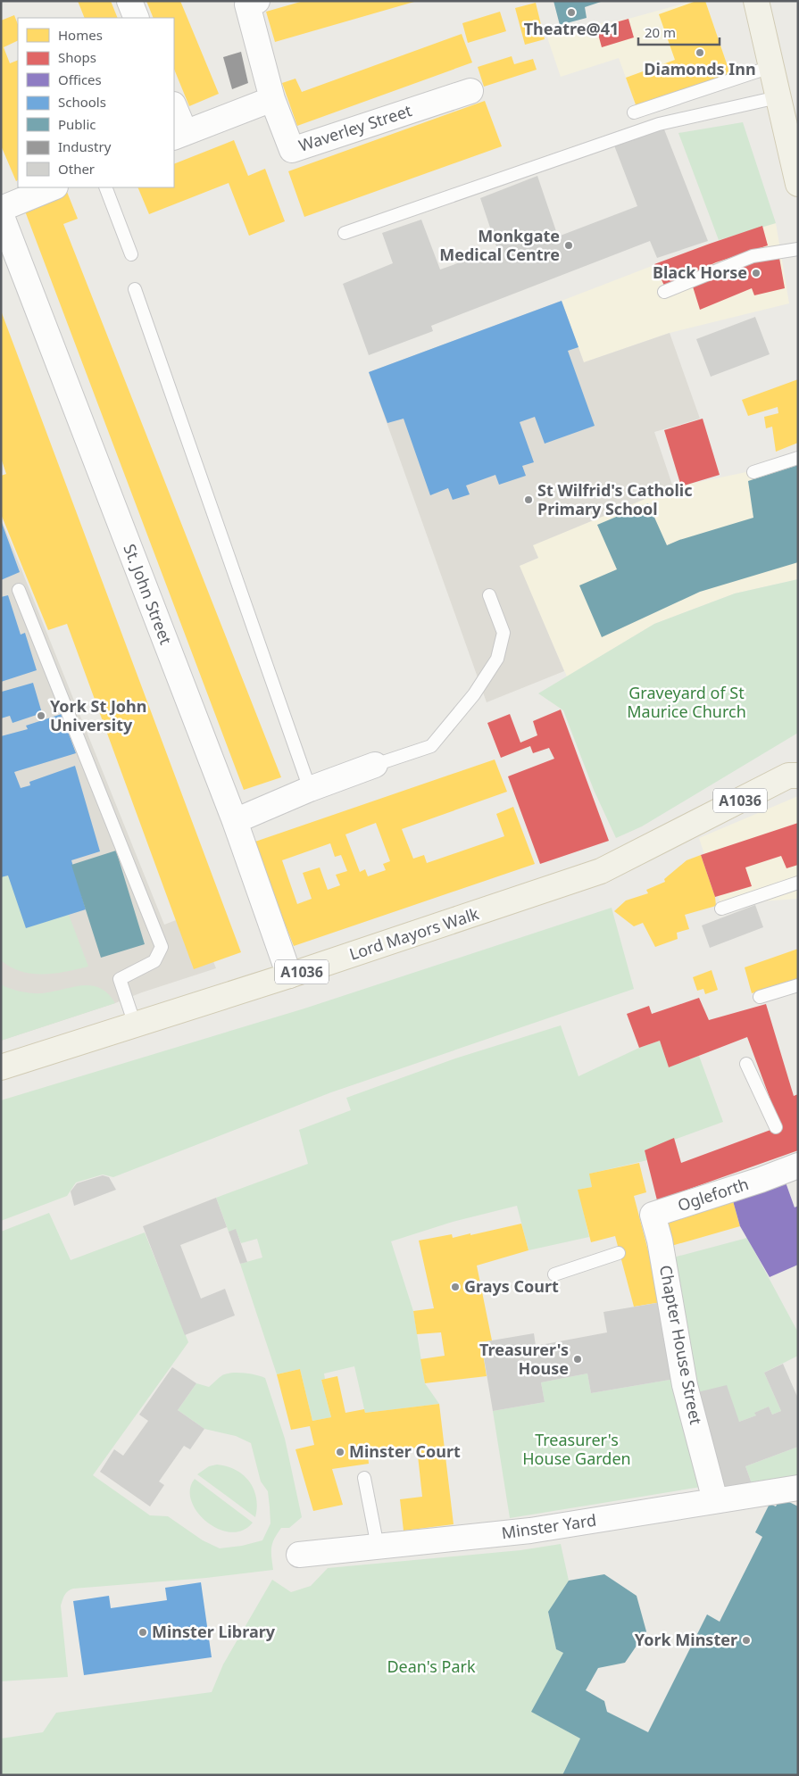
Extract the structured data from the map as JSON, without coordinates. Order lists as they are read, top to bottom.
{
  "streets": {
    "main road": ["A1036", "Lord Mayors Walk"],
    "street": [
      "Waverley Street",
      "St. John Street",
      "Ogleforth",
      "Chapter House Street",
      "Minster Yard"
    ]
  },
  "crossings": [
    ["St. John Street", "Lord Mayors Walk"],
    ["Ogleforth", "Chapter House Street"],
    ["Chapter House Street", "Minster Yard"]
  ],
  "parks": ["Graveyard of St Maurice Church", "Treasurer's House Garden", "Dean's Park"],
  "places": [
    "Theatre@41",
    "Diamonds Inn",
    "Monkgate Medical Centre",
    "Black Horse",
    "St Wilfrid's Catholic Primary School",
    "York St John University",
    "Grays Court",
    "Treasurer's House",
    "Minster Court",
    "Minster Library",
    "York Minster"
  ],
  "legend": [
    "Homes",
    "Shops",
    "Offices",
    "Schools",
    "Public",
    "Industry",
    "Other"
  ],
  "scale_bar": "20 m"
}
